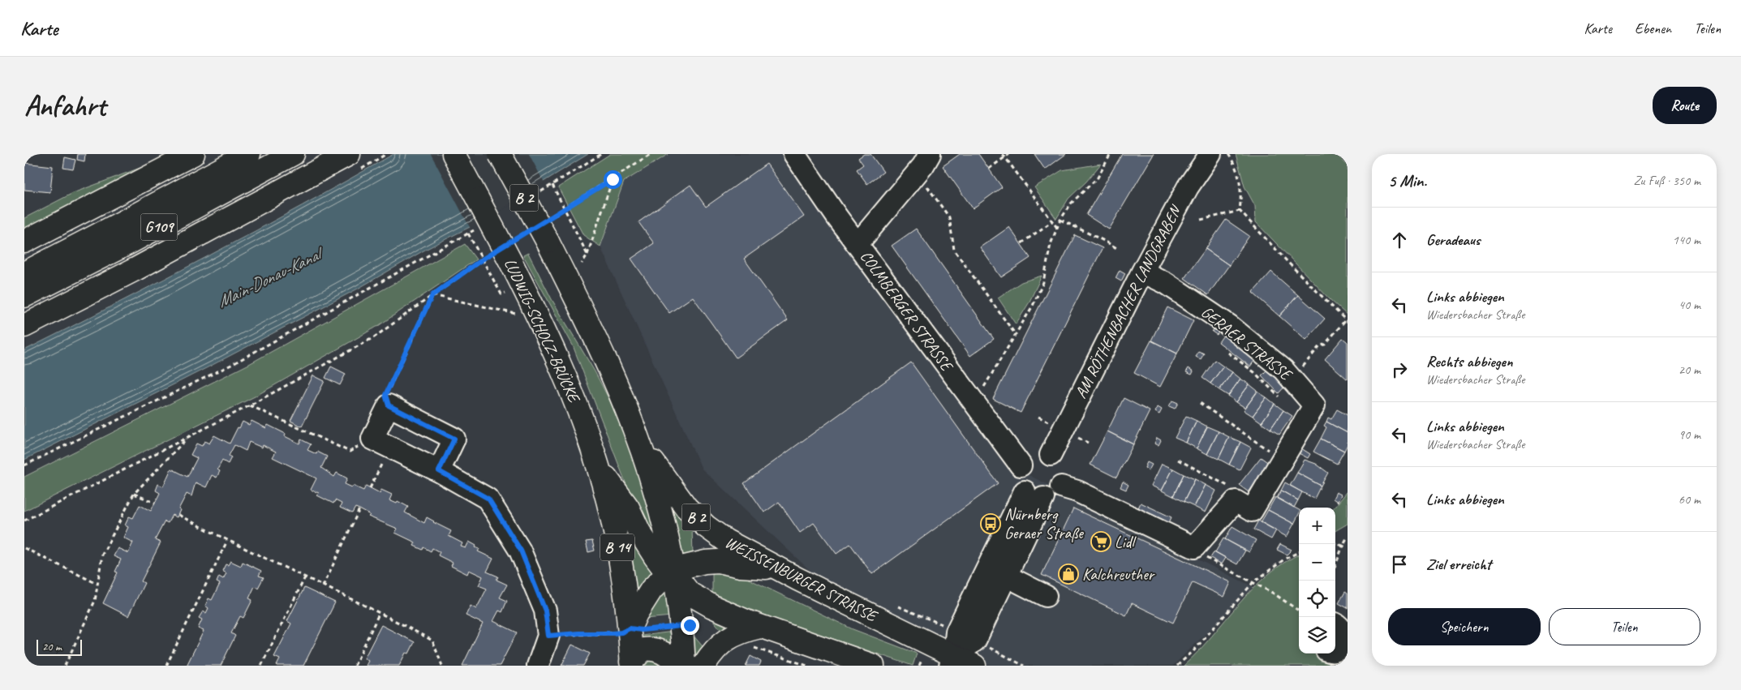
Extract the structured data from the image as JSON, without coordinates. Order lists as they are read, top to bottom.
{
  "streets": {
    "main road": [
      "B 2",
      "G109",
      "LUDWIG-SCHOLZ-BRÜCKE",
      "B 14",
      "WEISSENBURGER STRASSE"
    ],
    "street": ["AM RÖTHENBACHER LANDGRABEN", "COLMBERGER STRASSE", "GERAER STRASSE"]
  },
  "crossings": [
    ["B 2", "LUDWIG-SCHOLZ-BRÜCKE"],
    ["B 2", "B 14"],
    ["B 2", "WEISSENBURGER STRASSE"],
    ["AM RÖTHENBACHER LANDGRABEN", "COLMBERGER STRASSE"],
    ["AM RÖTHENBACHER LANDGRABEN", "GERAER STRASSE"],
    ["LUDWIG-SCHOLZ-BRÜCKE", "B 14"]
  ],
  "water": ["Main-Donau-Kanal"],
  "places": {
    "bus stop": ["Nürnberg Geraer Straße"],
    "supermarket": ["Lidl"],
    "shop": ["Kalchreuther"]
  },
  "scale_bar": "20 m",
  "page": {
    "header": "Karte",
    "nav": ["Karte", "Ebenen", "Teilen"],
    "buttons": [
      "Route",
      ["Speichern", "Teilen"]
    ],
    "title": "Anfahrt",
    "heading": ["5 Min.", "Zu Fuß · 350 m"],
    "list": [
      ["Geradeaus", "140 m"],
      ["Links abbiegen", "Wiedersbacher Straße", "40 m"],
      ["Rechts abbiegen", "Wiedersbacher Straße", "20 m"],
      ["Links abbiegen", "Wiedersbacher Straße", "90 m"],
      ["Links abbiegen", "60 m"],
      "Ziel erreicht"
    ],
    "map_buttons": ["+", "−"],
    "scale": "20 m"
  }
}
